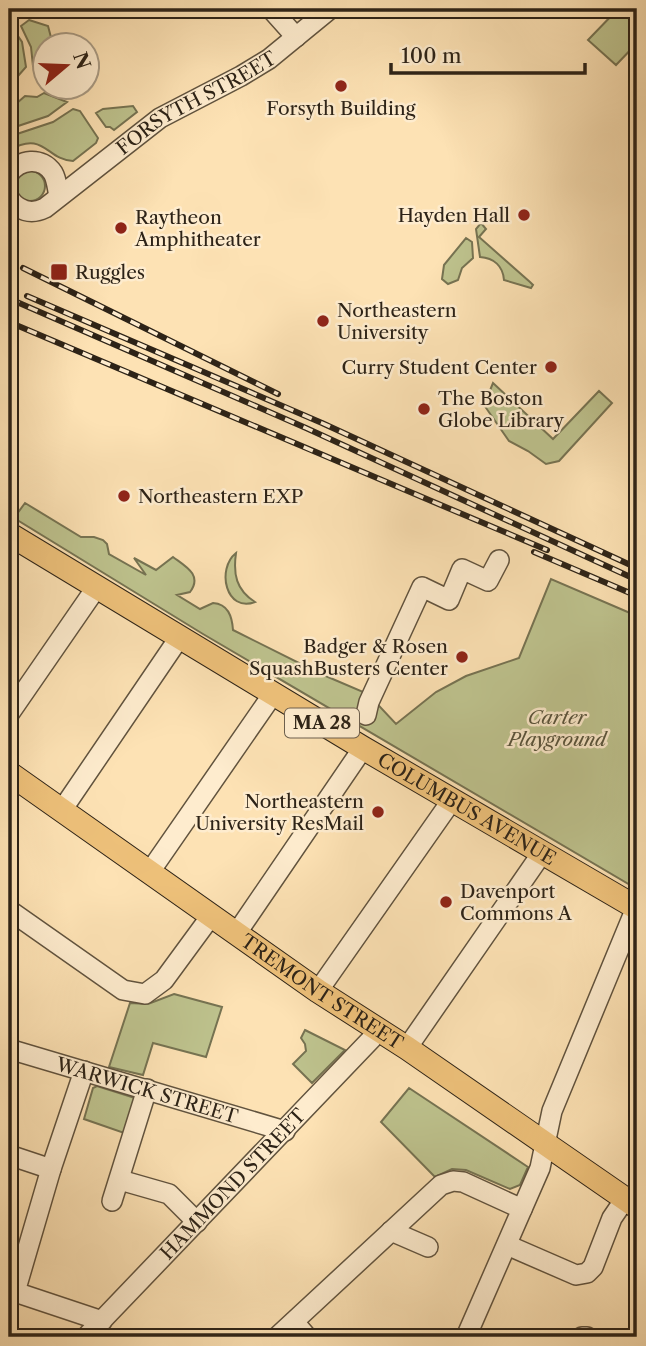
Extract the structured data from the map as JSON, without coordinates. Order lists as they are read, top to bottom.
{
  "streets": {
    "main road": ["MA 28", "COLUMBUS AVENUE", "TREMONT STREET"],
    "street": ["FORSYTH STREET", "WARWICK STREET", "HAMMOND STREET"]
  },
  "crossings": [
    ["TREMONT STREET", "HAMMOND STREET"],
    ["WARWICK STREET", "HAMMOND STREET"]
  ],
  "parks": ["Carter Playground"],
  "places": {
    "other": [
      "Forsyth Building",
      "Hayden Hall",
      "Raytheon Amphitheater",
      "Northeastern University",
      "Curry Student Center",
      "The Boston Globe Library",
      "Northeastern EXP",
      "Badger & Rosen SquashBusters Center",
      "Northeastern University ResMail",
      "Davenport Commons A"
    ],
    "transit": ["Ruggles"]
  },
  "scale_bar": "100 m",
  "north": "right"
}
